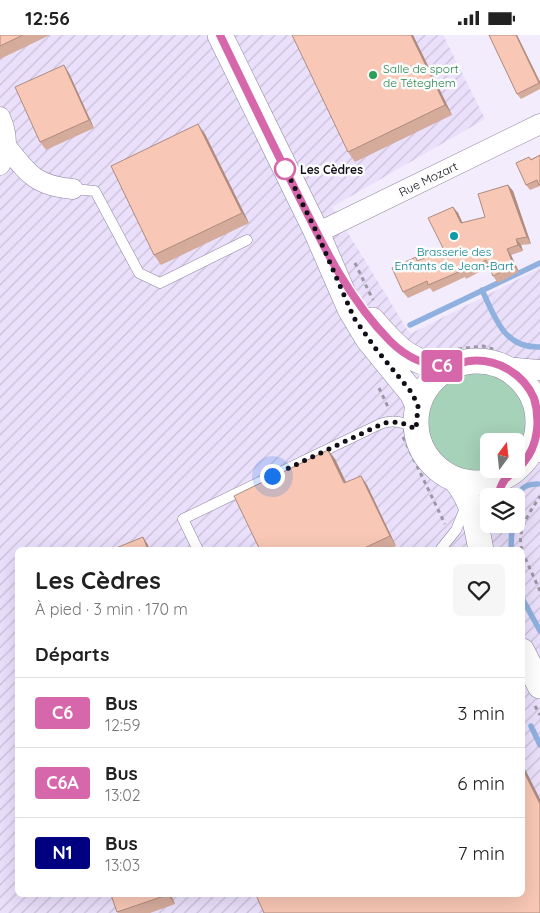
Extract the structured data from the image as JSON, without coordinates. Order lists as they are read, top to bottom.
{
  "streets": {
    "street": ["Rue Mozart"]
  },
  "places": ["Salle de sport de Téteghem", "Les Cèdres", "Brasserie des Enfants de Jean-Bart"],
  "lines": ["bus line C6"],
  "north": "top",
  "page": {
    "status": "12:56",
    "on_map": "C6",
    "heading": [
      ["Les Cèdres", "À pied · 3 min · 170 m"],
      "Départs"
    ],
    "list": [
      {
        "mark": "C6",
        "name": "Bus",
        "note": "12:59",
        "value": "3 min"
      },
      {
        "mark": "C6A",
        "name": "Bus",
        "note": "13:02",
        "value": "6 min"
      },
      {
        "mark": "N1",
        "name": "Bus",
        "note": "13:03",
        "value": "7 min"
      }
    ]
  }
}
